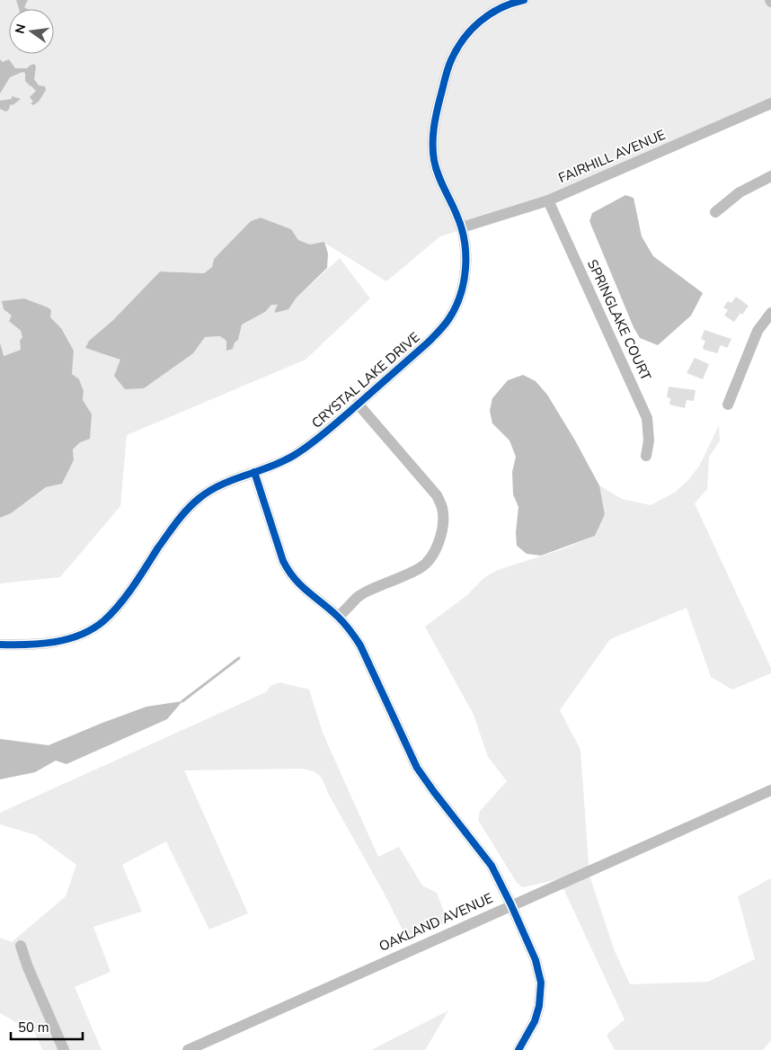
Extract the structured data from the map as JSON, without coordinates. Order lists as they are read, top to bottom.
{
  "streets": {
    "street": [
      "FAIRHILL AVENUE",
      "SPRINGLAKE COURT",
      "CRYSTAL LAKE DRIVE",
      "OAKLAND AVENUE"
    ]
  },
  "crossings": [
    ["FAIRHILL AVENUE", "SPRINGLAKE COURT"],
    ["FAIRHILL AVENUE", "CRYSTAL LAKE DRIVE"]
  ],
  "scale_bar": "50 m",
  "north": "left"
}
